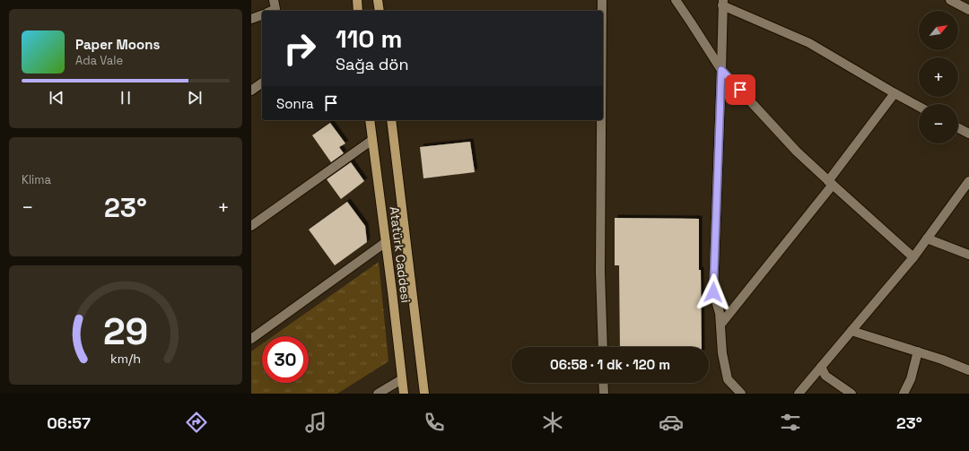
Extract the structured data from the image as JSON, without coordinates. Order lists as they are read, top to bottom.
{
  "streets": {
    "main road": ["Atatürk Caddesi"]
  },
  "north": "top right",
  "page": {
    "map_buttons": ["+", "−"],
    "turn": ["110 m", "Sağa dön"],
    "song": ["Paper Moons", "Ada Vale"],
    "then": "Sonra",
    "tile": "Klima",
    "heat": ["−", "23°", "+"],
    "limit": "30",
    "trip": "06:58 · 1 dk · 120 m",
    "tabs": ["06:57", "23°"],
    "gauge": ["29", "km/h"]
  }
}
